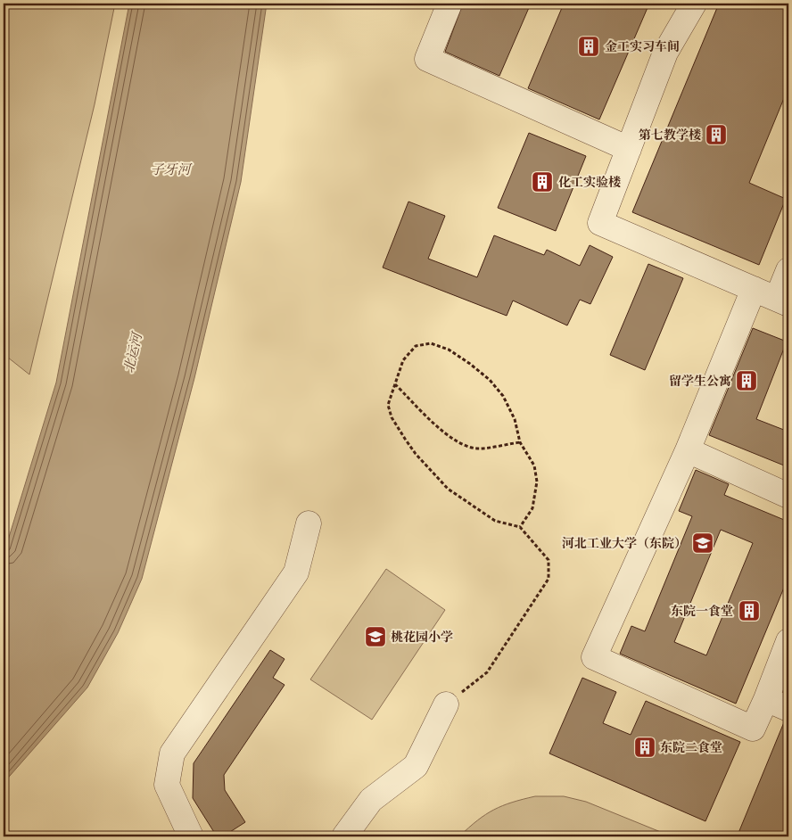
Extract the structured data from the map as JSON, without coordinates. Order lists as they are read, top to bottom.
{
  "water": ["子牙河", "北运河"],
  "places": {
    "building": [
      "金工实习车间",
      "第七教学楼",
      "化工实验楼",
      "留学生公寓",
      "东院一食堂",
      "东院二食堂"
    ],
    "school or university": ["河北工业大学（东院）", "桃花园小学"]
  }
}
